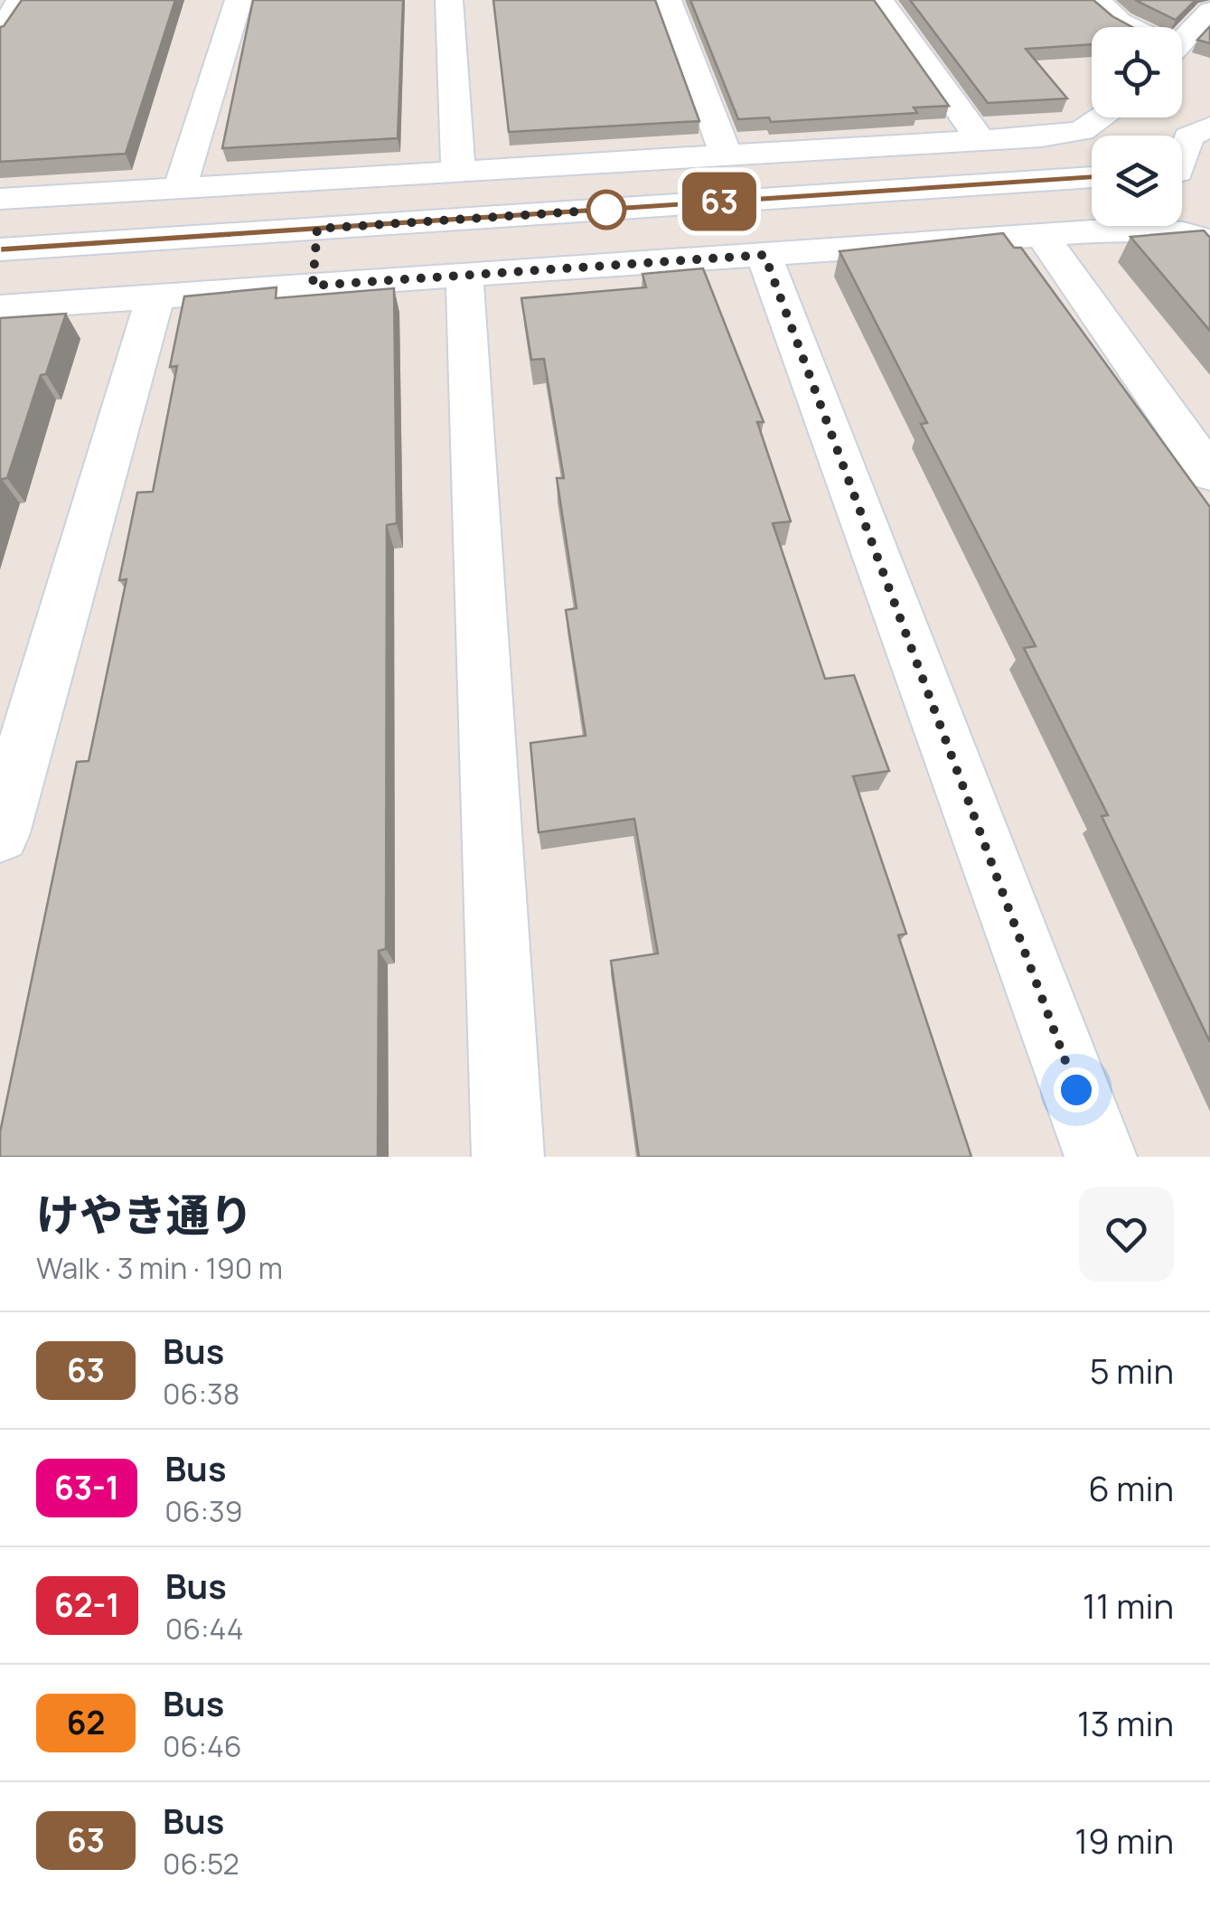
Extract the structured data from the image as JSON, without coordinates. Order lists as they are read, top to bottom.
{
  "lines": ["bus line 63"],
  "page": {
    "on_map": "63",
    "heading": ["けやき通り", "Walk · 3 min · 190 m"],
    "list": [
      {
        "mark": "63",
        "name": "Bus",
        "note": "06:38",
        "value": "5 min"
      },
      {
        "mark": "63-1",
        "name": "Bus",
        "note": "06:39",
        "value": "6 min"
      },
      {
        "mark": "62-1",
        "name": "Bus",
        "note": "06:44",
        "value": "11 min"
      },
      {
        "mark": "62",
        "name": "Bus",
        "note": "06:46",
        "value": "13 min"
      },
      {
        "mark": "63",
        "name": "Bus",
        "note": "06:52",
        "value": "19 min"
      }
    ]
  }
}
